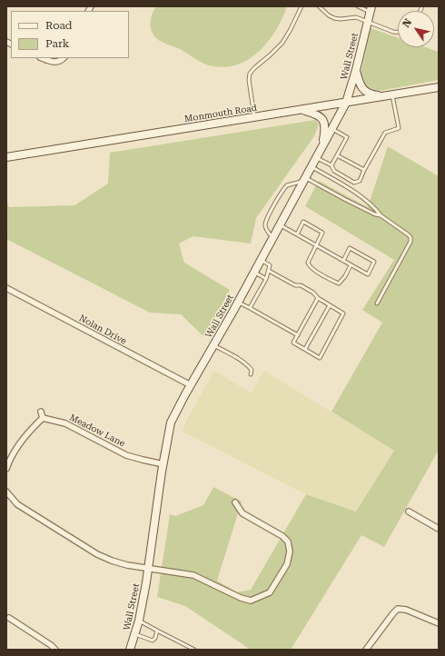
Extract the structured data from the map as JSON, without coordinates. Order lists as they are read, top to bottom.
{
  "streets": {
    "street": [
      "Wall Street",
      "Monmouth Road",
      "Nolan Drive",
      "Meadow Lane"
    ]
  },
  "crossings": [
    ["Wall Street", "Monmouth Road"],
    ["Wall Street", "Nolan Drive"],
    ["Wall Street", "Meadow Lane"]
  ],
  "legend": ["Road", "Park"],
  "north": "top left"
}
